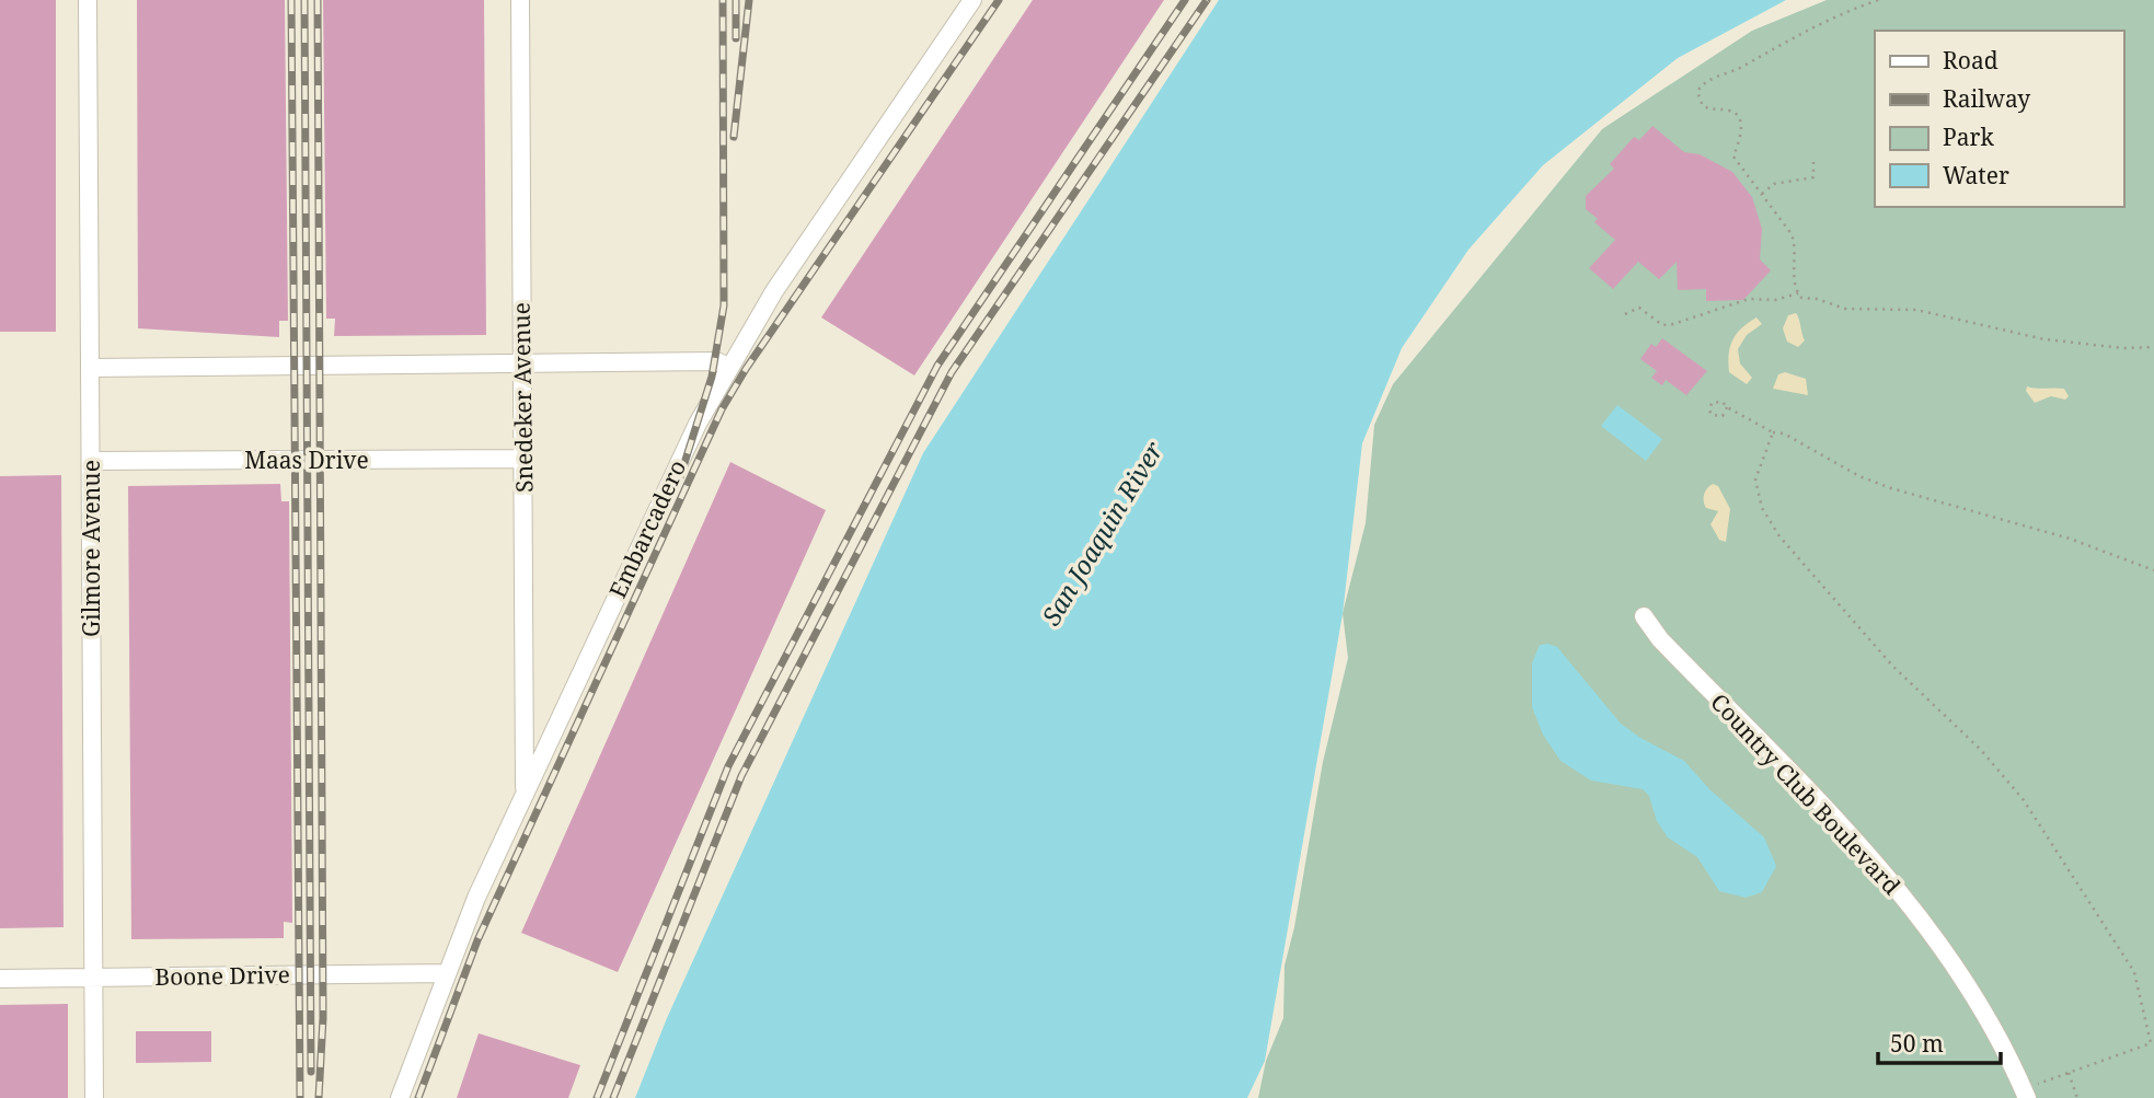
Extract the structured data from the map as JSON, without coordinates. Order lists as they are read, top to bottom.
{
  "streets": {
    "street": [
      "Snedeker Avenue",
      "Maas Drive",
      "Embarcadero",
      "Gilmore Avenue",
      "Country Club Boulevard",
      "Boone Drive"
    ]
  },
  "crossings": [
    ["Snedeker Avenue", "Maas Drive"],
    ["Snedeker Avenue", "Embarcadero"],
    ["Maas Drive", "Gilmore Avenue"],
    ["Embarcadero", "Boone Drive"],
    ["Gilmore Avenue", "Boone Drive"]
  ],
  "water": ["San Joaquin River"],
  "legend": [
    "Road",
    "Railway",
    "Park",
    "Water"
  ],
  "scale_bar": "50 m"
}
